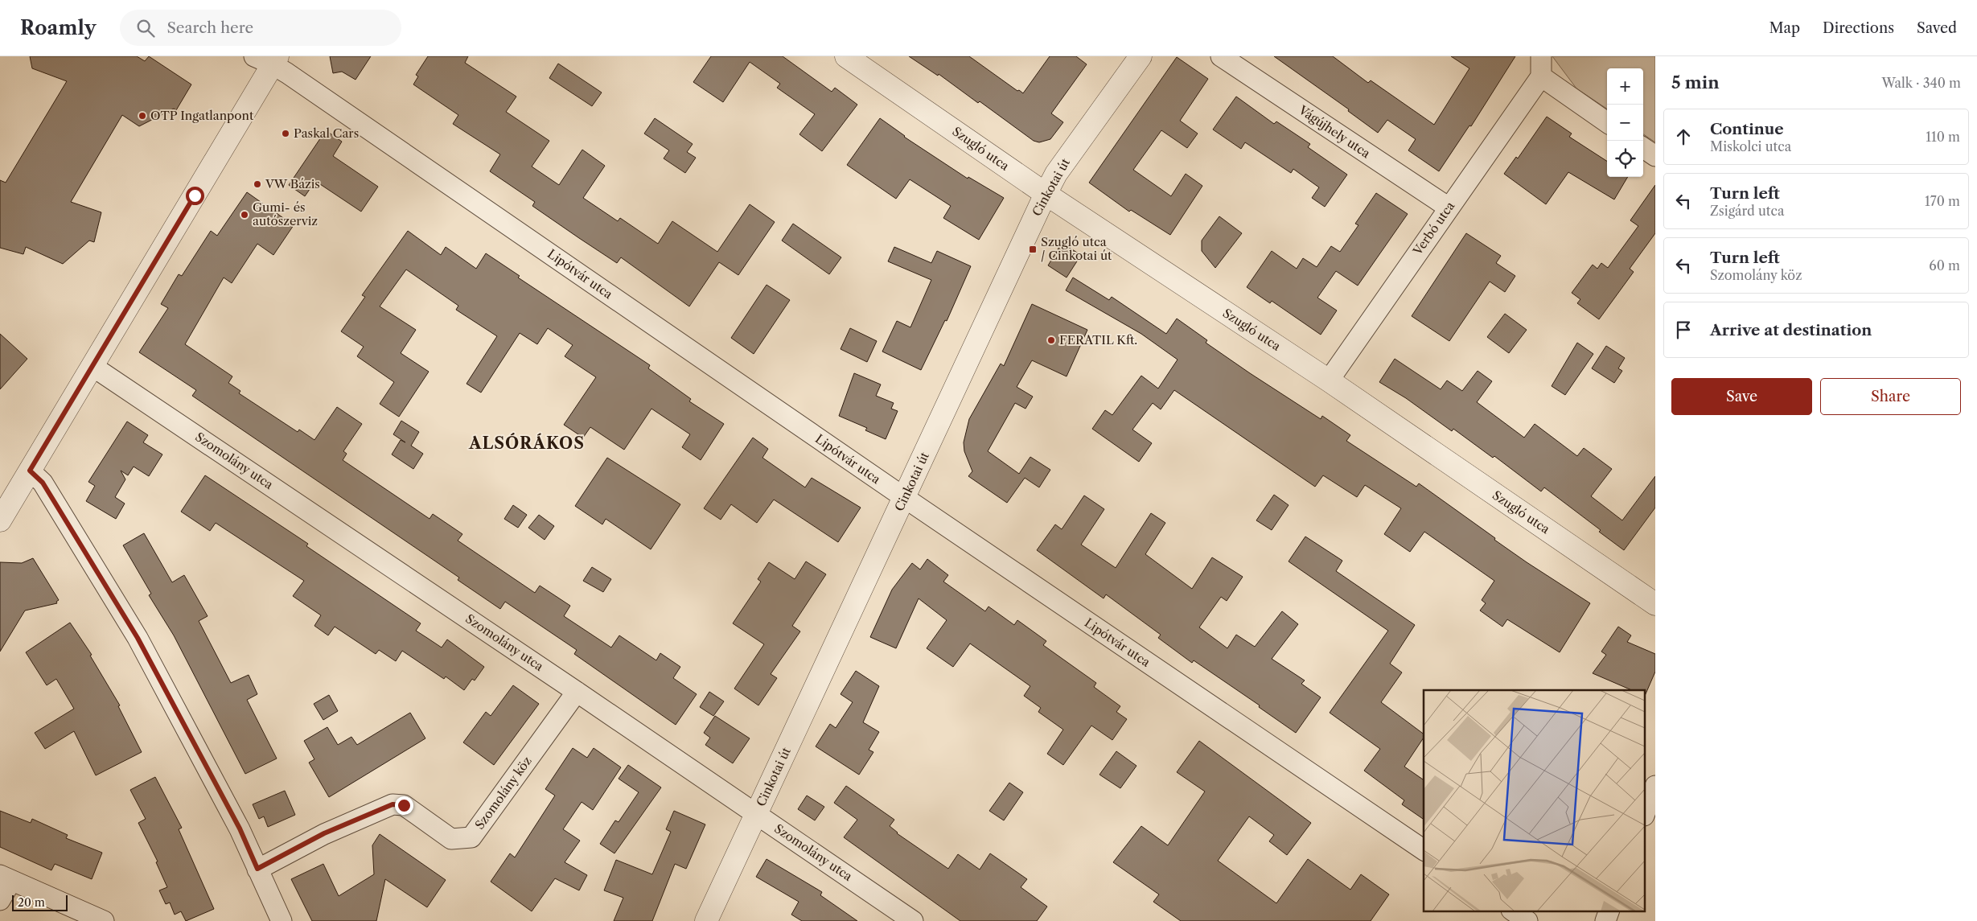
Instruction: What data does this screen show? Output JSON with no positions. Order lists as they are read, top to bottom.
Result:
{
  "streets": {
    "street": [
      "Vágújhely utca",
      "Szugló utca",
      "Cinkotai út",
      "Verbó utca",
      "Lipótvár utca",
      "Szomolány utca",
      "Szomolány köz"
    ]
  },
  "crossings": [
    ["Vágújhely utca", "Verbó utca"],
    ["Szugló utca", "Cinkotai út"],
    ["Szugló utca", "Verbó utca"],
    ["Cinkotai út", "Lipótvár utca"],
    ["Cinkotai út", "Szomolány utca"],
    ["Szomolány utca", "Szomolány köz"]
  ],
  "districts": ["ALSÓRÁKOS"],
  "places": {
    "other": [
      "OTP Ingatlanpont",
      "Paskal Cars",
      "VW Bázis",
      "Gumi- és autószerviz",
      "FERATIL Kft."
    ],
    "transit": ["Szugló utca / Cinkotai út"]
  },
  "scale_bar": "20 m",
  "page": {
    "header": "Roamly",
    "search": "Search here",
    "nav": ["Map", "Directions", "Saved"],
    "heading": ["5 min", "Walk · 340 m"],
    "map_buttons": ["+", "−"],
    "list": [
      ["Continue", "Miskolci utca", "110 m"],
      ["Turn left", "Zsigárd utca", "170 m"],
      ["Turn left", "Szomolány köz", "60 m"],
      "Arrive at destination"
    ],
    "buttons": ["Save", "Share"],
    "scale": "20 m"
  }
}
